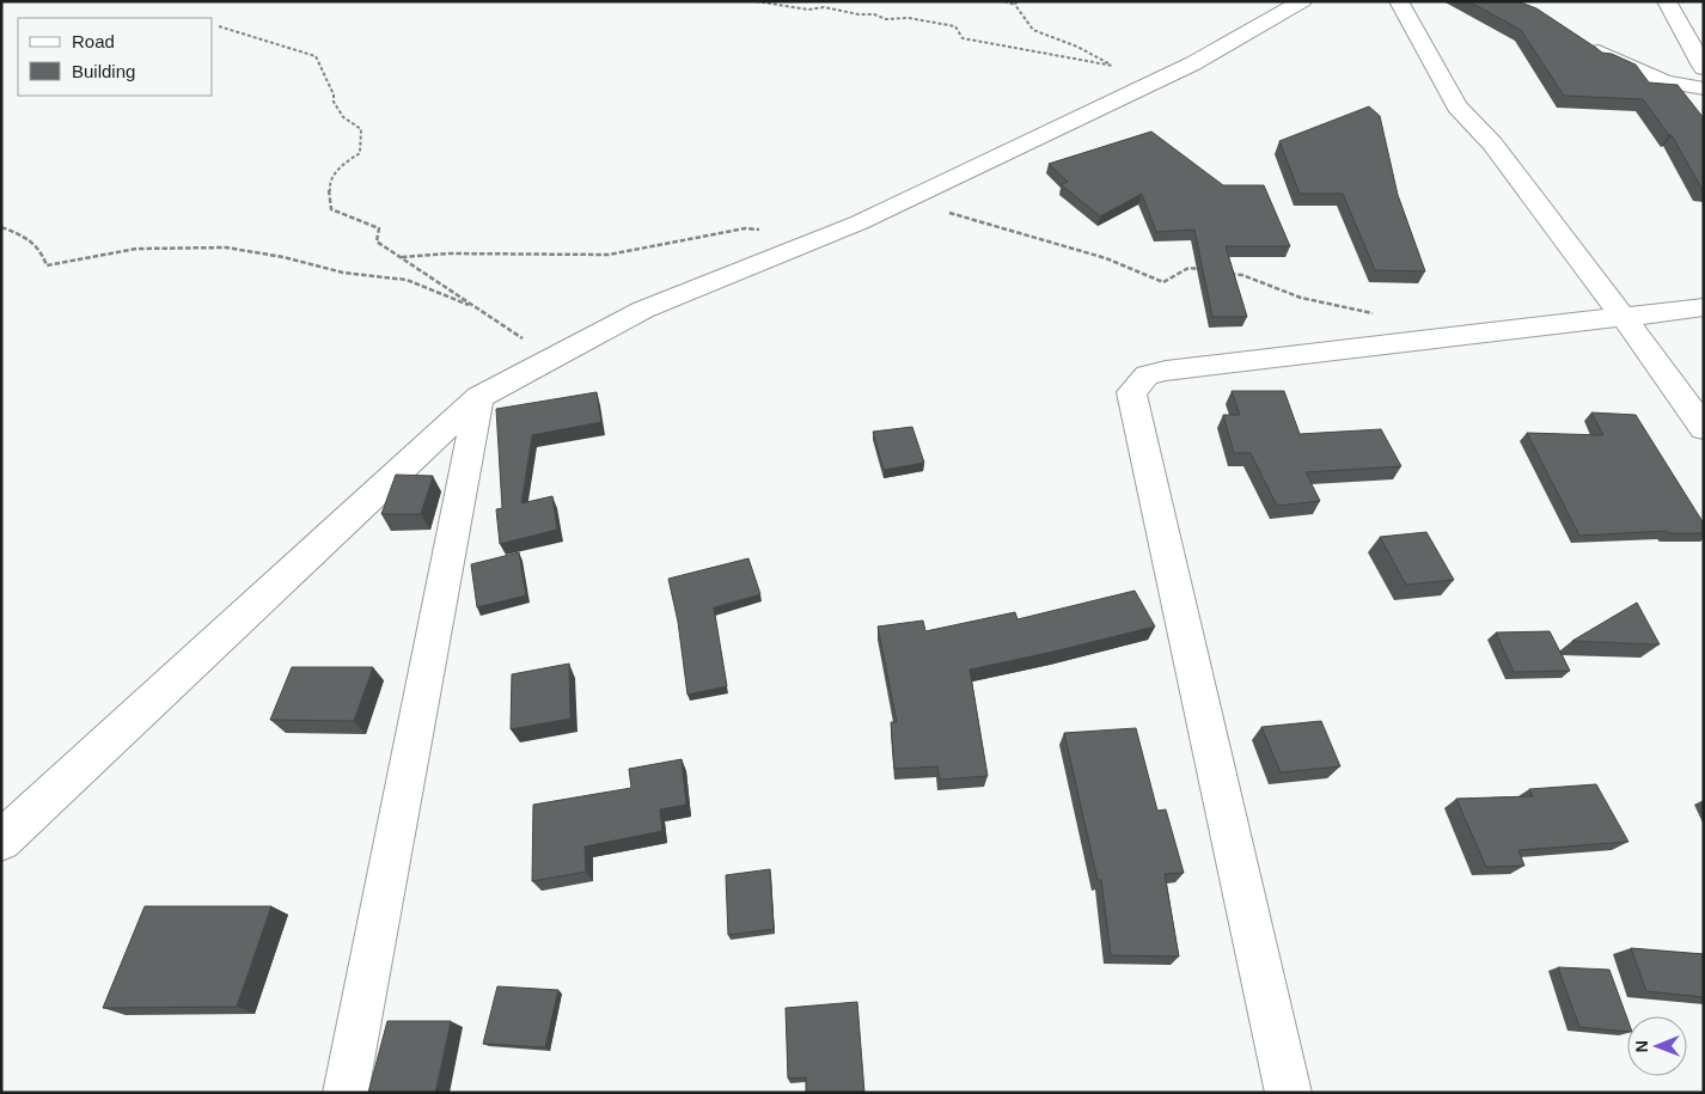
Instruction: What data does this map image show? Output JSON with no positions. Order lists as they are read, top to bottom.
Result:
{
  "legend": ["Road", "Building"],
  "north": "left"
}
